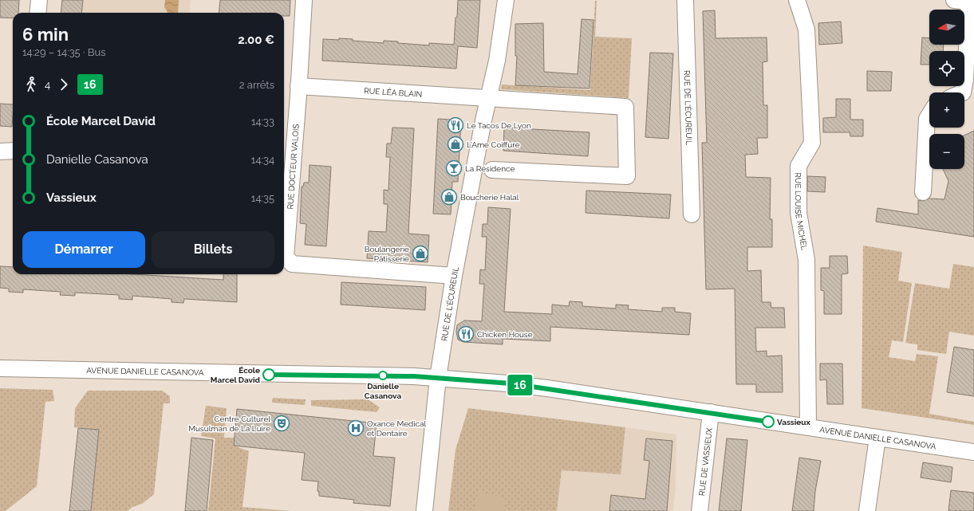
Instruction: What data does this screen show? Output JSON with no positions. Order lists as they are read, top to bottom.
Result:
{
  "streets": {
    "street": [
      "RUE LÉA BLAIN",
      "RUE DE L'ÉCUREUIL",
      "RUE DOCTEUR VALOIS",
      "RUE LOUISE MICHEL",
      "AVENUE DANIELLE CASANOVA",
      "RUE DE VASSIEUX"
    ]
  },
  "crossings": [
    ["RUE LÉA BLAIN", "RUE DE L'ÉCUREUIL"],
    ["RUE LÉA BLAIN", "RUE DOCTEUR VALOIS"],
    ["RUE DE L'ÉCUREUIL", "RUE DOCTEUR VALOIS"],
    ["RUE DE L'ÉCUREUIL", "AVENUE DANIELLE CASANOVA"],
    ["RUE LOUISE MICHEL", "AVENUE DANIELLE CASANOVA"],
    ["AVENUE DANIELLE CASANOVA", "RUE DE VASSIEUX"]
  ],
  "places": {
    "restaurant": ["Le Tacos De Lyon", "Chicken House"],
    "shop": ["L'Ame Coiffure", "Boucherie Halal", "Boulangerie Pâtisserie"],
    "bar": ["La Résidence"],
    "other": ["École Marcel David", "Danielle Casanova", "Vassieux"],
    "theatre": ["Centre Culturel Musulman de La Luire"],
    "hospital": ["Oxance Medical et Dentaire"]
  },
  "lines": ["bus line 16"],
  "north": "left",
  "page": {
    "on_map": "16",
    "map_buttons": ["+", "−"],
    "heading": ["6 min", "14:29 – 14:35 · Bus", "2.00 €"],
    "legs": ["4", "16", "2 arrêts"],
    "list": [
      {
        "name": "École Marcel David",
        "value": "14:33"
      },
      {
        "name": "Danielle Casanova",
        "value": "14:34"
      },
      {
        "name": "Vassieux",
        "value": "14:35"
      }
    ],
    "buttons": ["Démarrer", "Billets"]
  }
}
